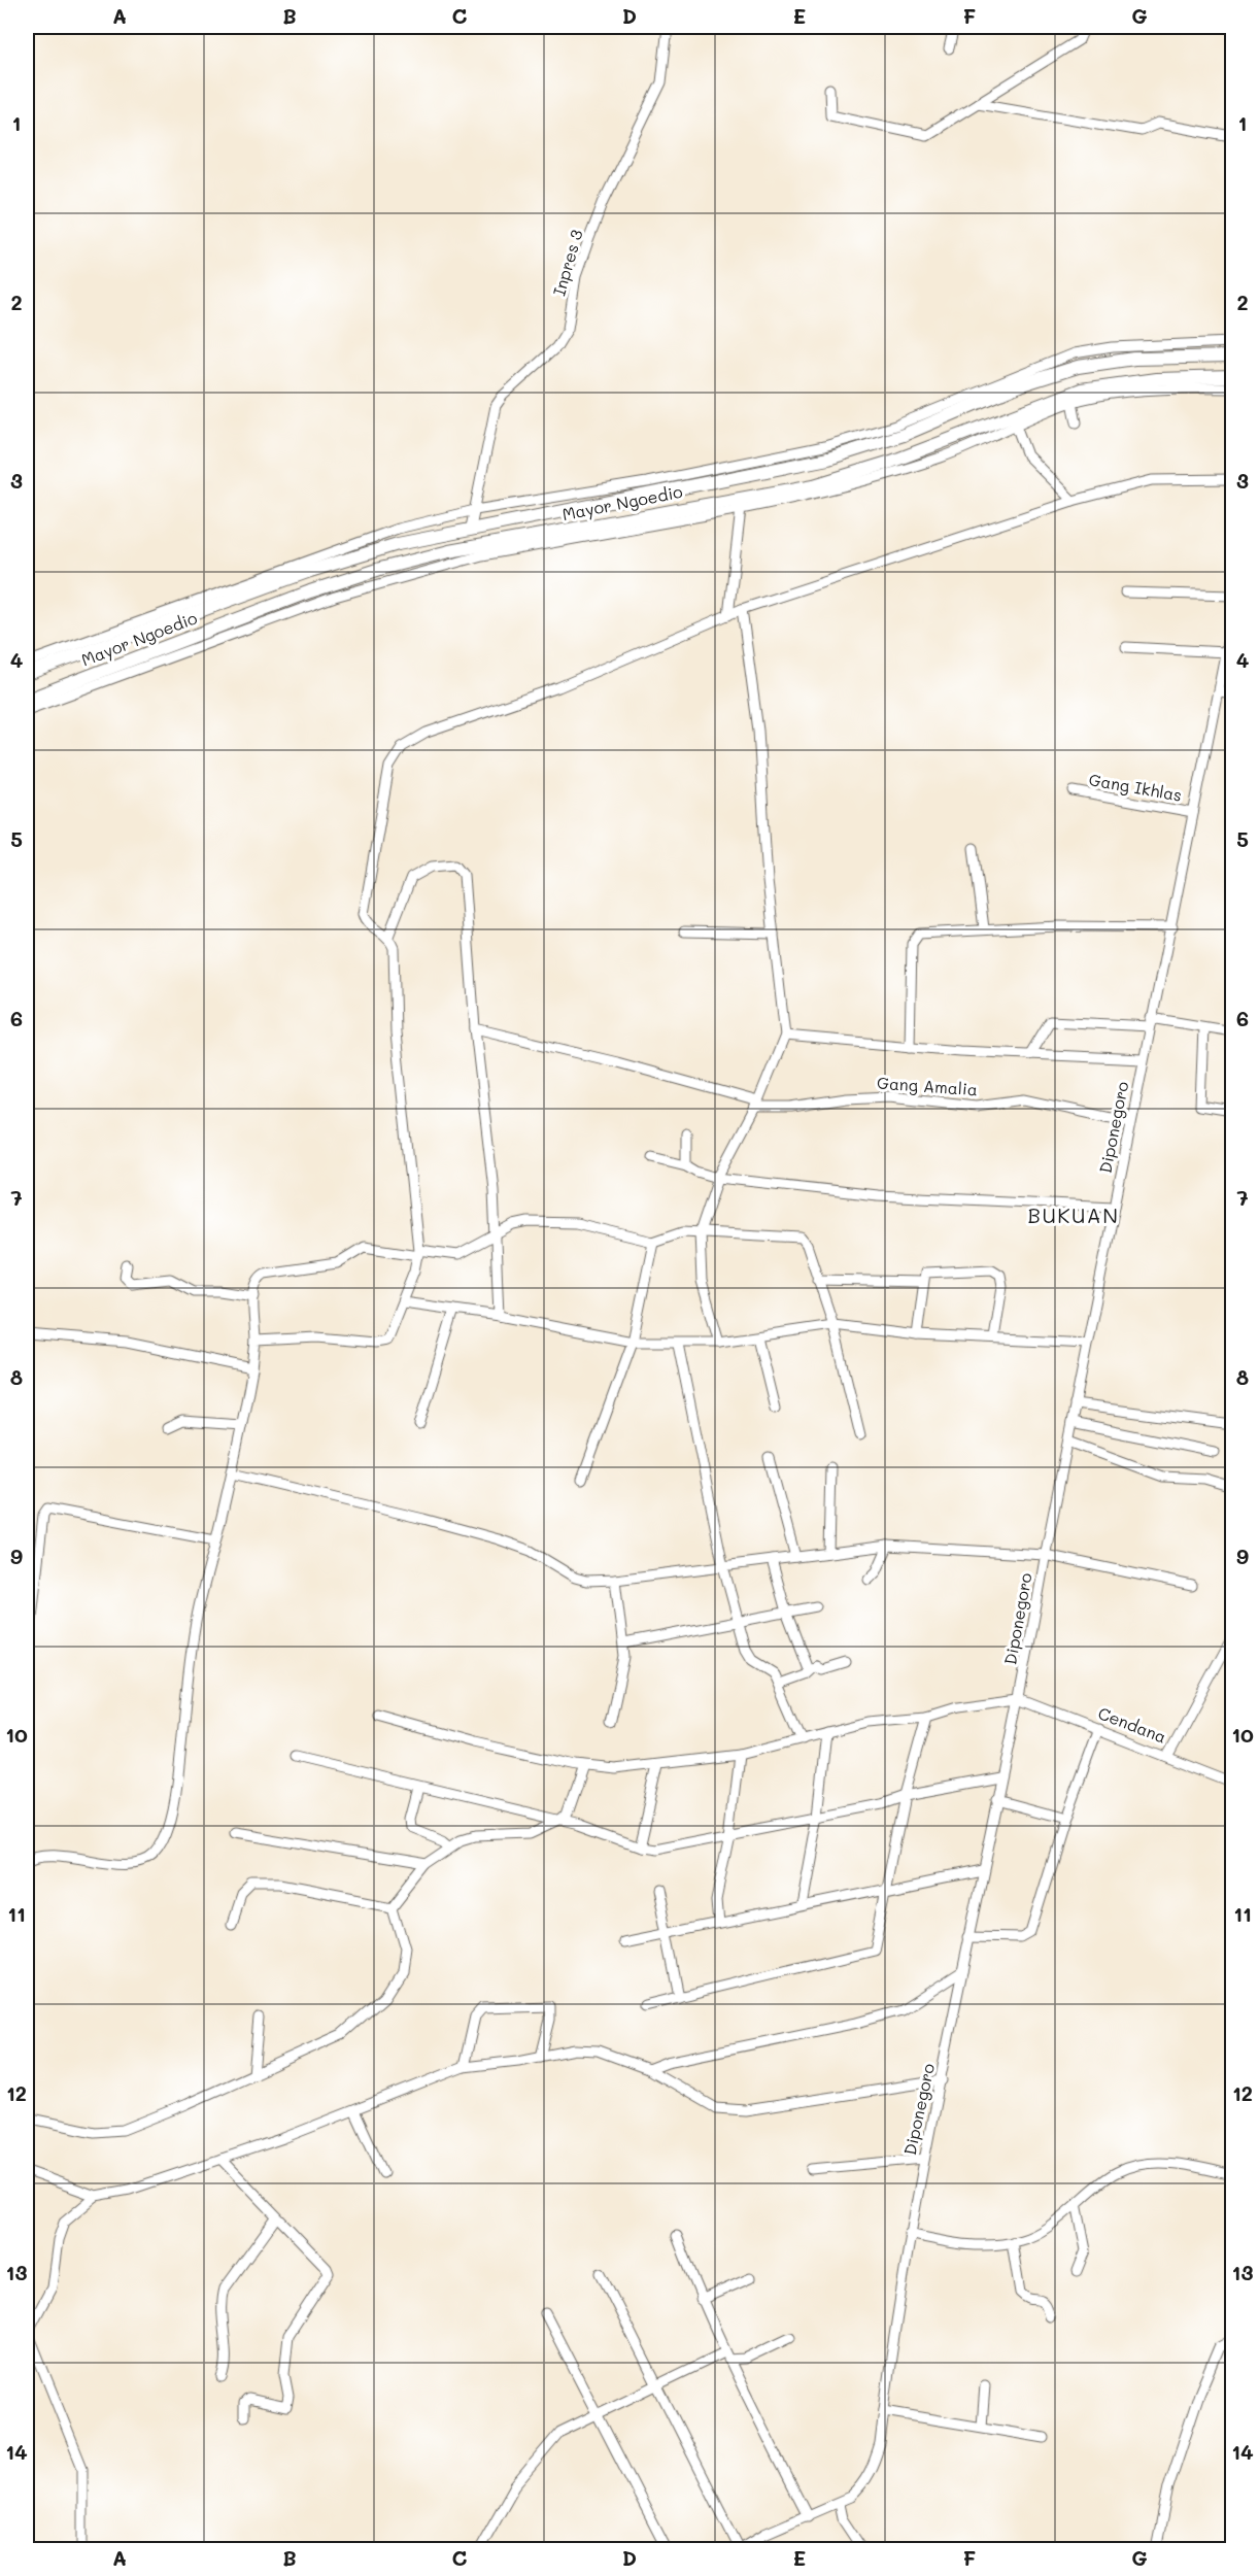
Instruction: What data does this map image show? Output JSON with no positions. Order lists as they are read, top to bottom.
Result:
{
  "streets": {
    "street": [
      "Inpres 3",
      "Mayor Ngoedio",
      "Gang Ikhlas",
      "Gang Amalia",
      "Diponegoro",
      "Cendana"
    ]
  },
  "crossings": [
    ["Inpres 3", "Mayor Ngoedio"],
    ["Gang Ikhlas", "Diponegoro"],
    ["Gang Amalia", "Diponegoro"],
    ["Diponegoro", "Cendana"]
  ],
  "districts": ["BUKUAN"],
  "grid": {
    "columns": [
      "A",
      "B",
      "C",
      "D",
      "E",
      "F",
      "G"
    ],
    "rows": [
      "1",
      "2",
      "3",
      "4",
      "5",
      "6",
      "7",
      "8",
      "9",
      "10",
      "11",
      "12",
      "13",
      "14"
    ]
  }
}
